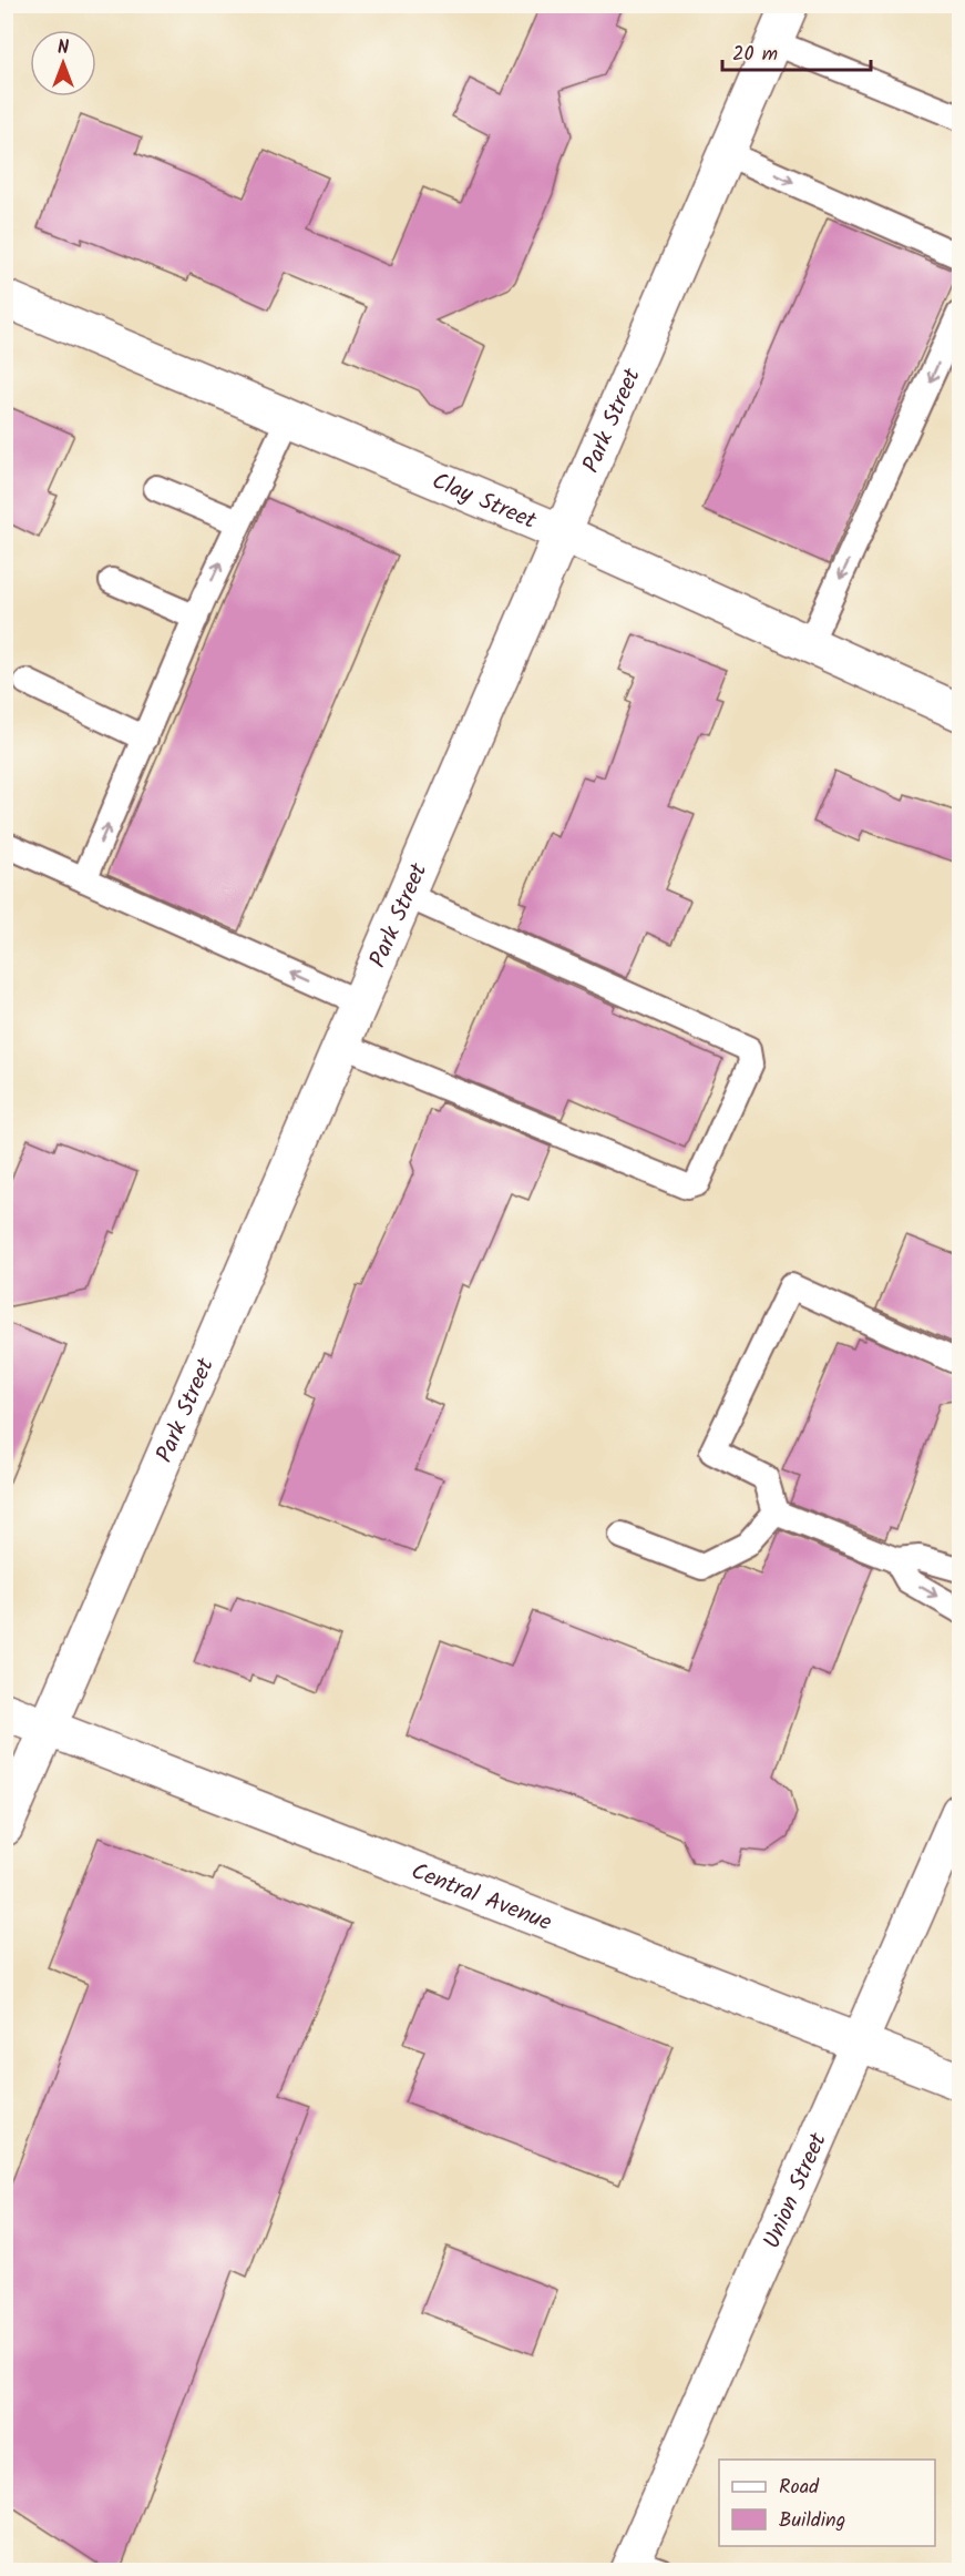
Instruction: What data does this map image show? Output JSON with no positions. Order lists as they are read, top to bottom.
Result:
{
  "streets": {
    "street": [
      "Park Street",
      "Clay Street",
      "Central Avenue",
      "Union Street"
    ]
  },
  "crossings": [
    ["Park Street", "Clay Street"],
    ["Park Street", "Central Avenue"],
    ["Central Avenue", "Union Street"]
  ],
  "legend": ["Road", "Building"],
  "scale_bar": "20 m",
  "north": "top"
}
